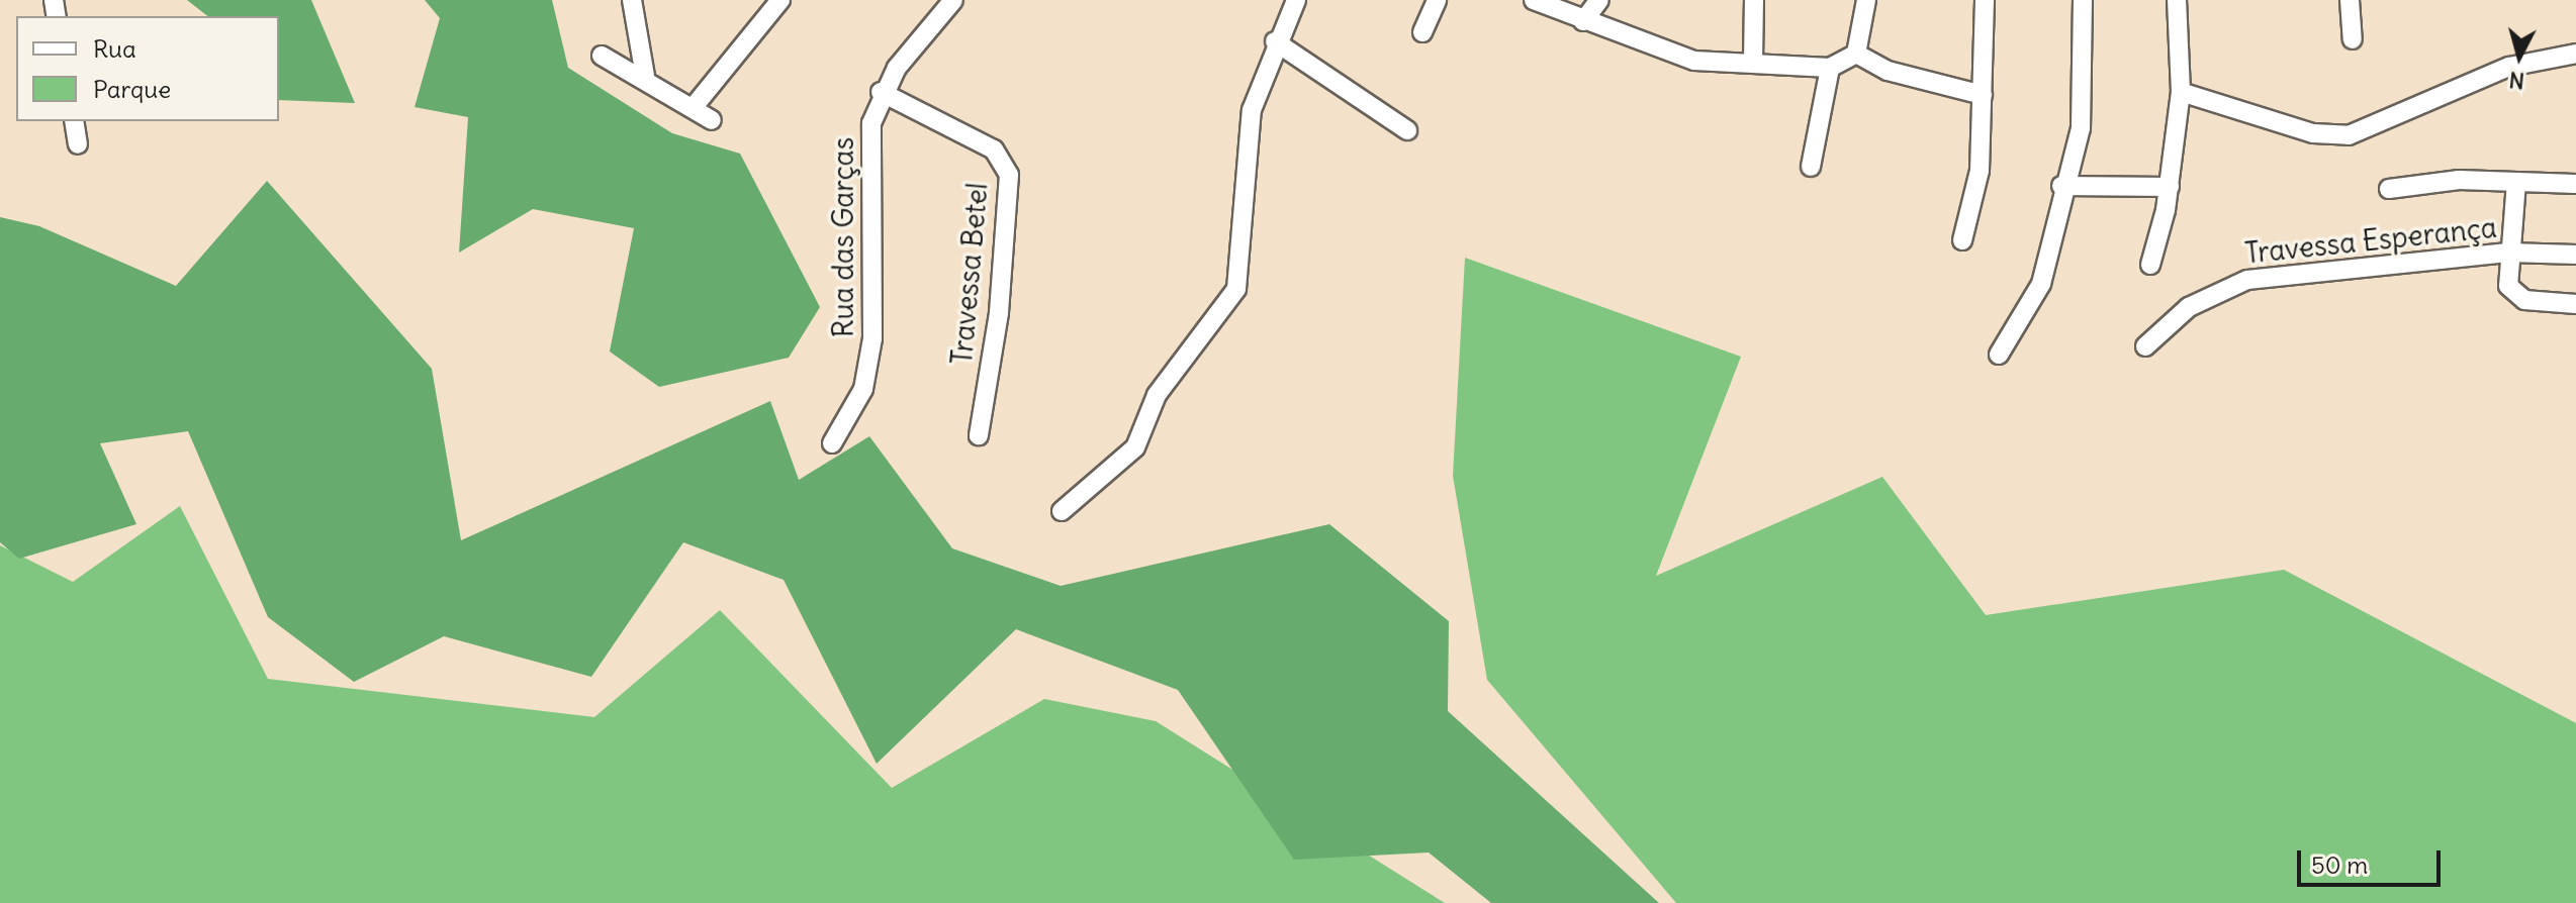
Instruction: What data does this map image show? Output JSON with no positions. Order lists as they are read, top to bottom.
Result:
{
  "streets": {
    "street": ["Rua das Garças", "Travessa Esperança", "Travessa Betel"]
  },
  "crossings": [
    ["Rua das Garças", "Travessa Betel"]
  ],
  "legend": ["Rua", "Parque"],
  "scale_bar": "50 m",
  "north": "bottom"
}
